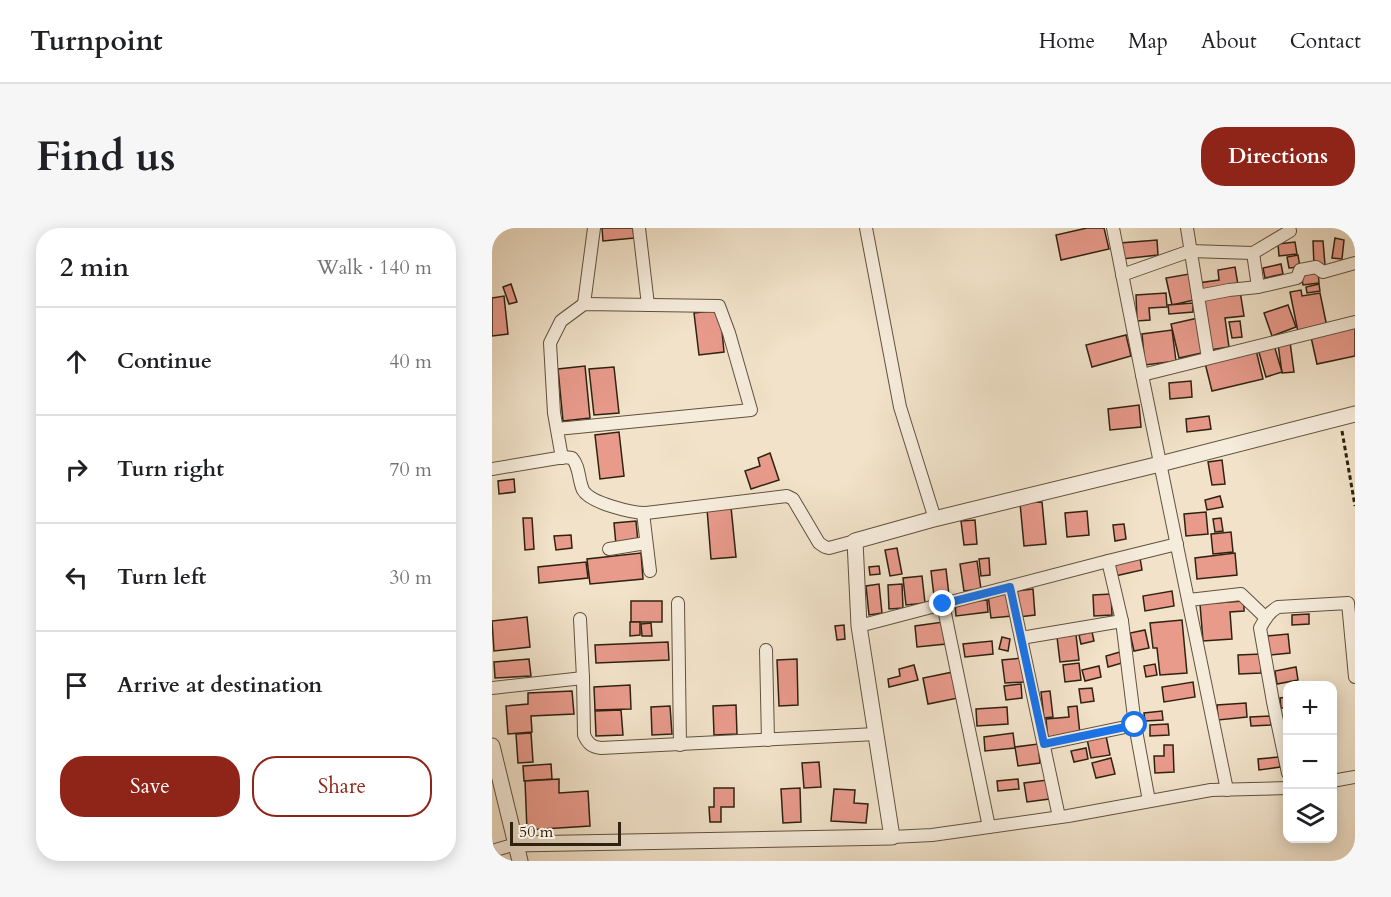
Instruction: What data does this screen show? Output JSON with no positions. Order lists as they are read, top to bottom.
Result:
{
  "scale_bar": "50 m",
  "page": {
    "header": "Turnpoint",
    "nav": [
      "Home",
      "Map",
      "About",
      "Contact"
    ],
    "buttons": [
      "Directions",
      ["Save", "Share"]
    ],
    "title": "Find us",
    "heading": ["2 min", "Walk · 140 m"],
    "list": [
      ["Continue", "40 m"],
      ["Turn right", "70 m"],
      ["Turn left", "30 m"],
      "Arrive at destination"
    ],
    "map_buttons": ["+", "−"],
    "scale": "50 m"
  }
}
